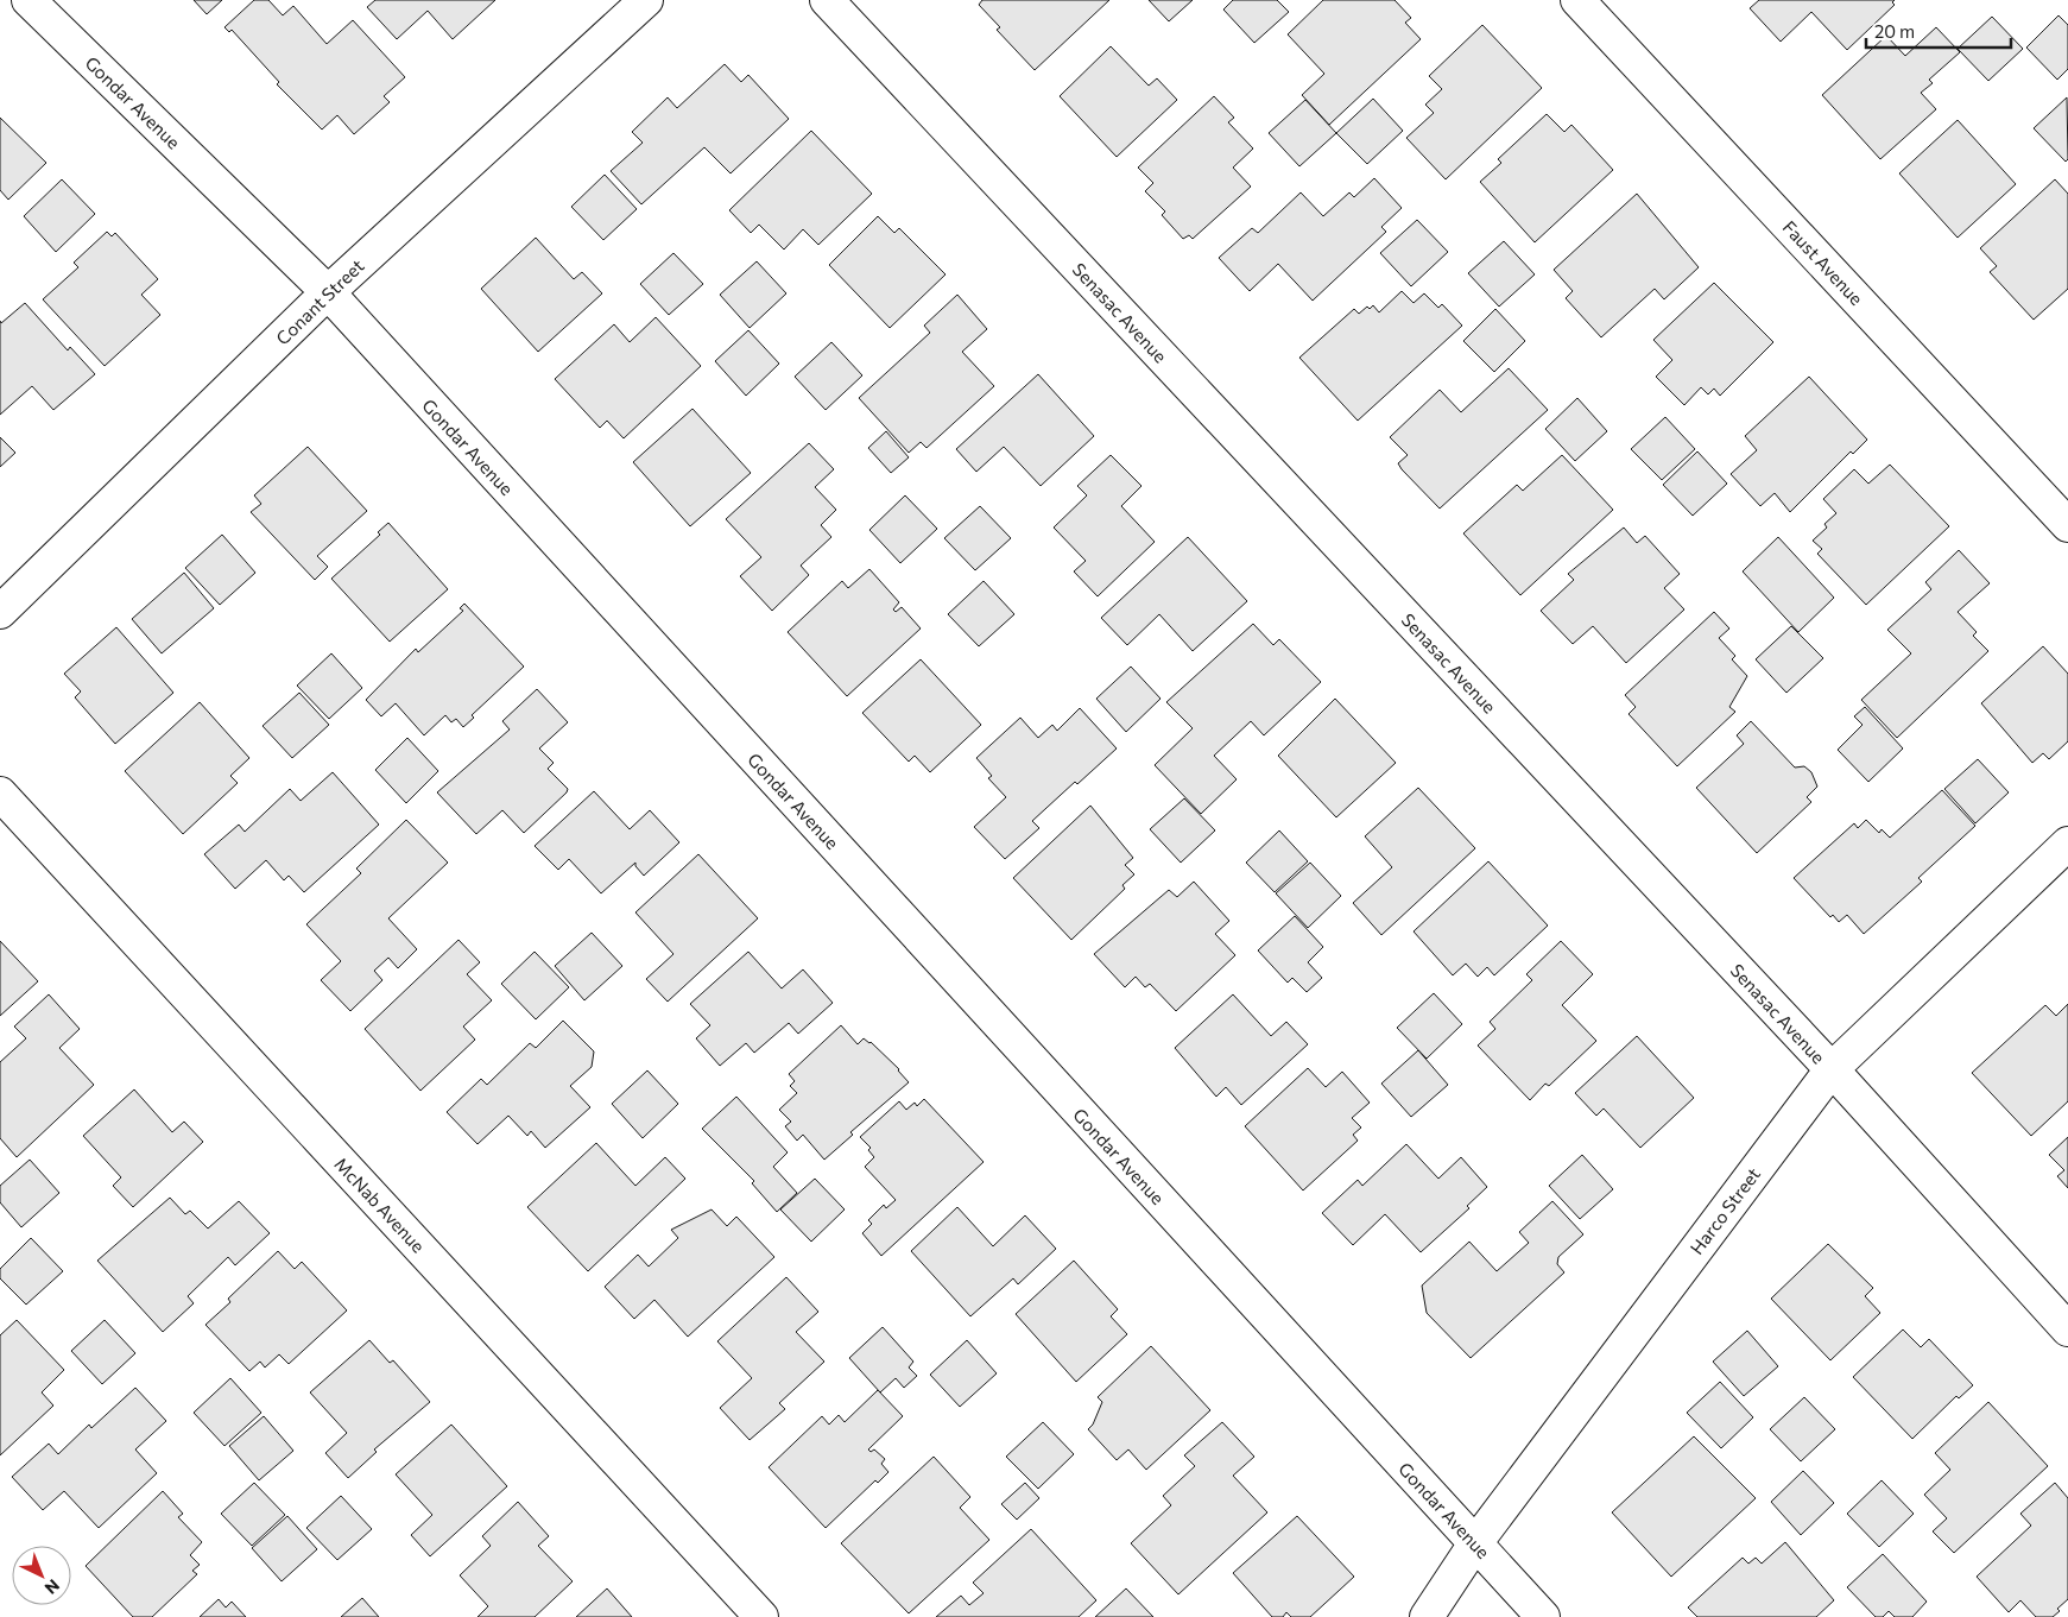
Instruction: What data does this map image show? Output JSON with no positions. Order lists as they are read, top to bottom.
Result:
{
  "streets": {
    "street": [
      "Gondar Avenue",
      "Faust Avenue",
      "Conant Street",
      "Senasac Avenue",
      "McNab Avenue",
      "Harco Street"
    ]
  },
  "crossings": [
    ["Gondar Avenue", "Conant Street"],
    ["Gondar Avenue", "Harco Street"],
    ["Senasac Avenue", "Harco Street"]
  ],
  "scale_bar": "20 m",
  "north": "bottom right"
}
